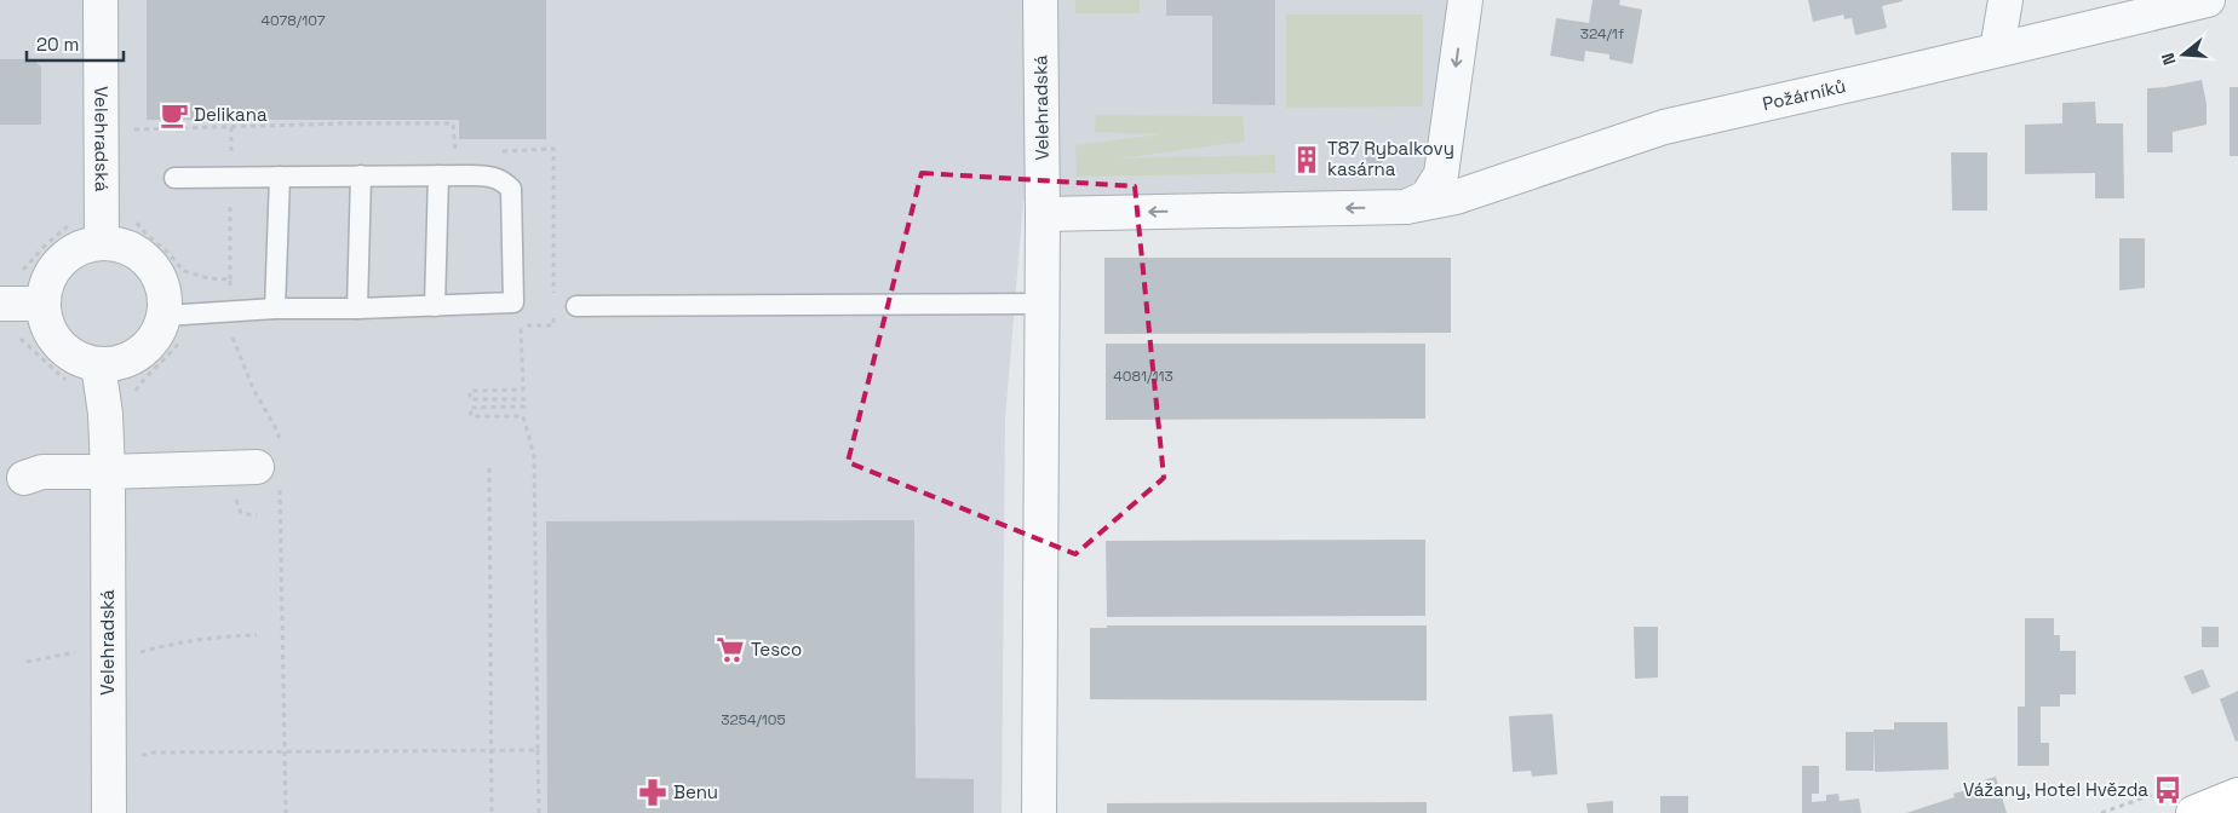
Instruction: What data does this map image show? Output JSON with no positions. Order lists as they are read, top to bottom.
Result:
{
  "streets": {
    "street": ["Požárníků", "Velehradská"]
  },
  "crossings": [
    ["Požárníků", "Velehradská"]
  ],
  "places": {
    "cafe": ["Delikana"],
    "building": ["T87 Rybalkovy kasárna"],
    "supermarket": ["Tesco"],
    "bus stop": ["Vážany, Hotel Hvězda"],
    "pharmacy": ["Benu"]
  },
  "house_numbers": [
    "4078/107",
    "324/1f",
    "4081/113",
    "3254/105"
  ],
  "scale_bar": "20 m",
  "north": "left"
}
